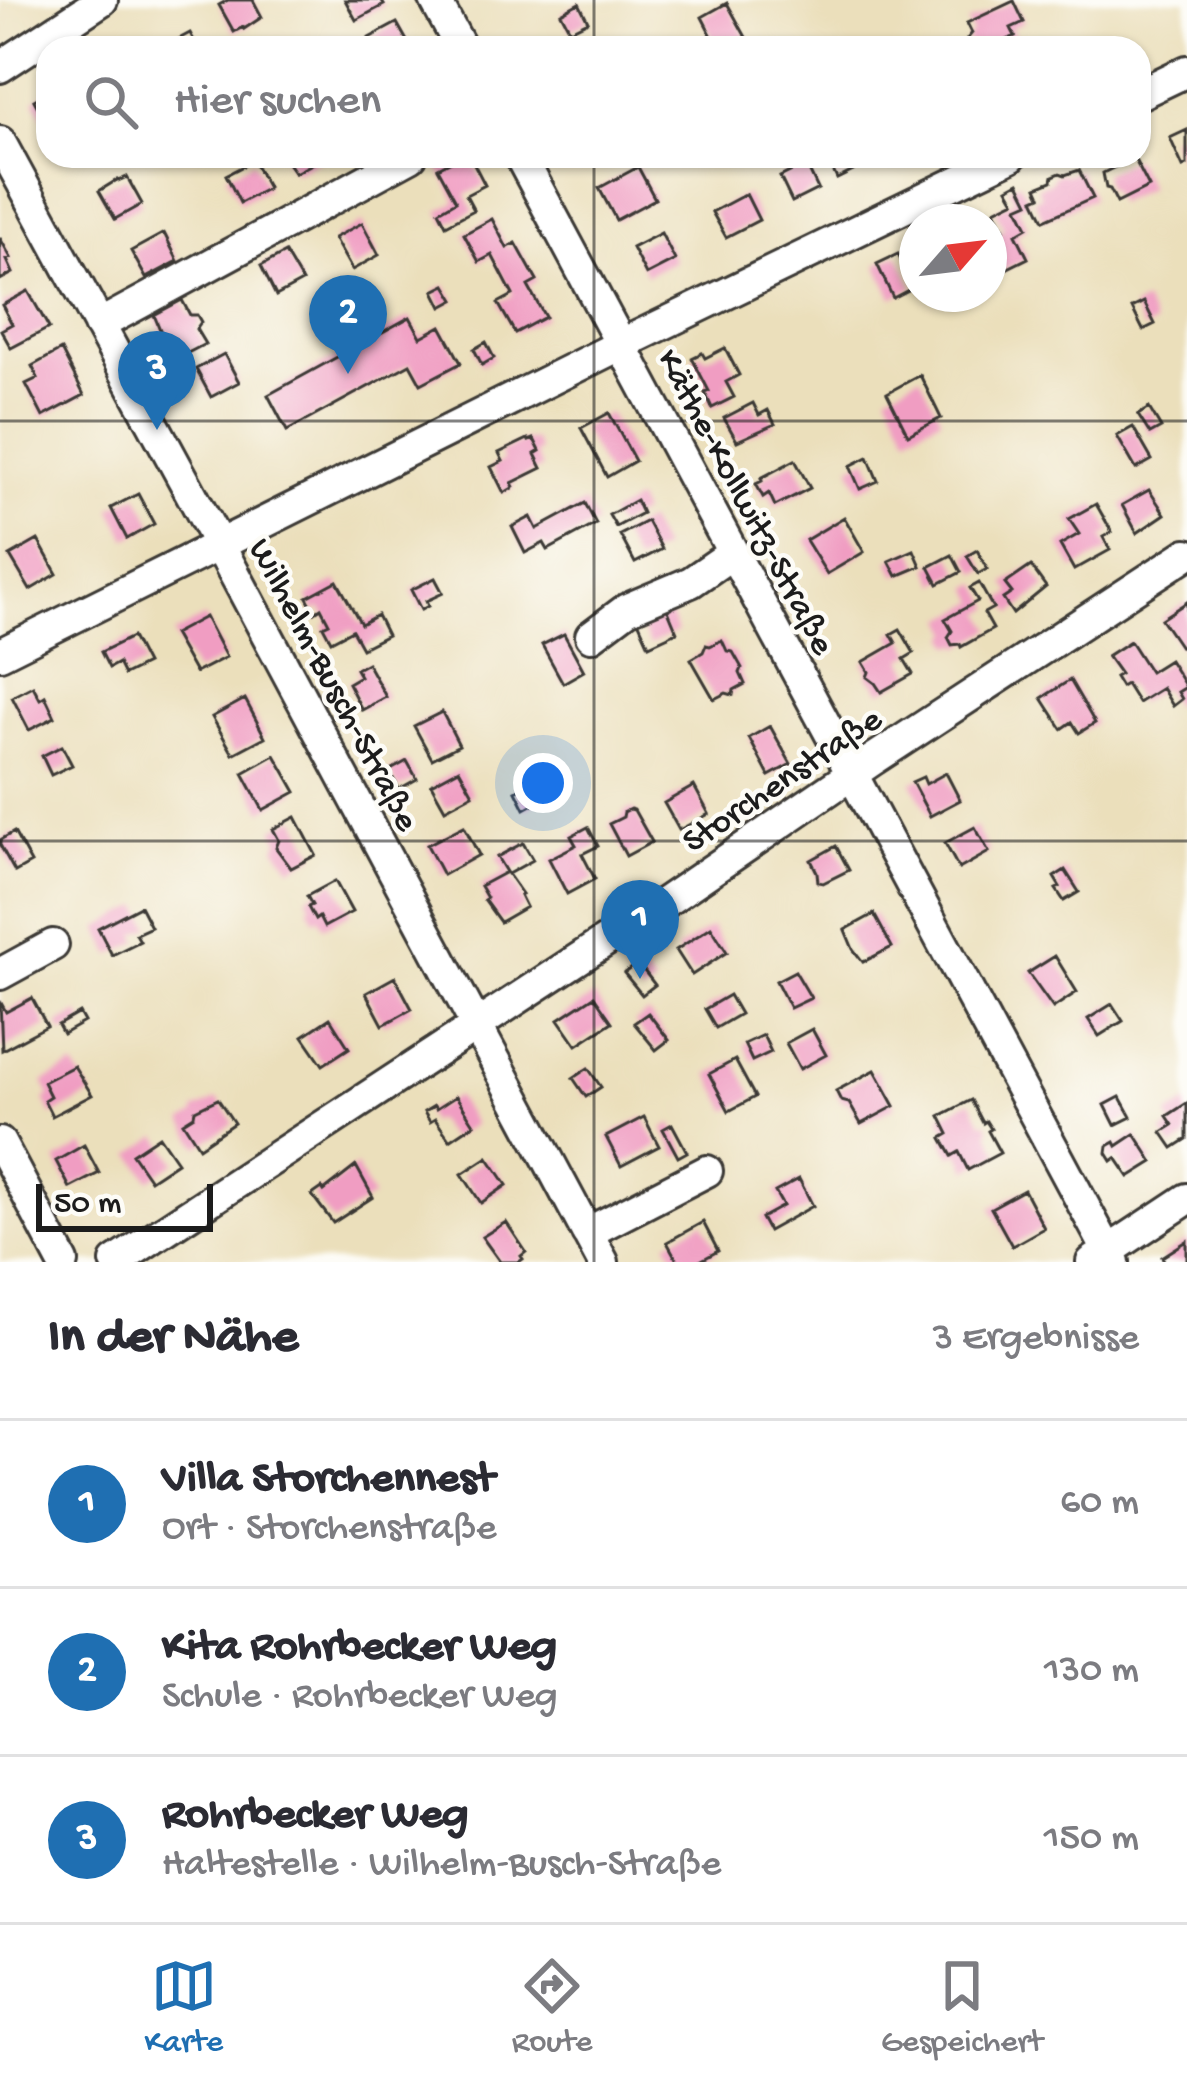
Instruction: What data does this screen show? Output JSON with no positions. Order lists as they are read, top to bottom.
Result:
{
  "streets": {
    "street": ["Käthe-Kollwitz-Straße", "Wilhelm-Busch-Straße", "Storchenstraße"]
  },
  "crossings": [
    ["Käthe-Kollwitz-Straße", "Storchenstraße"],
    ["Wilhelm-Busch-Straße", "Storchenstraße"]
  ],
  "scale_bar": "50 m",
  "north": "top right",
  "page": {
    "search": "Hier suchen",
    "pins": ["2", "3", "1"],
    "scale": "50 m",
    "heading": ["In der Nähe", "3 Ergebnisse"],
    "list": [
      {
        "mark": "1",
        "name": "Villa Storchennest",
        "note": "Ort · Storchenstraße",
        "value": "60 m"
      },
      {
        "mark": "2",
        "name": "Kita Rohrbecker Weg",
        "note": "Schule · Rohrbecker Weg",
        "value": "130 m"
      },
      {
        "mark": "3",
        "name": "Rohrbecker Weg",
        "note": "Haltestelle · Wilhelm-Busch-Straße",
        "value": "150 m"
      }
    ],
    "nav": ["Karte", "Route", "Gespeichert"]
  }
}
